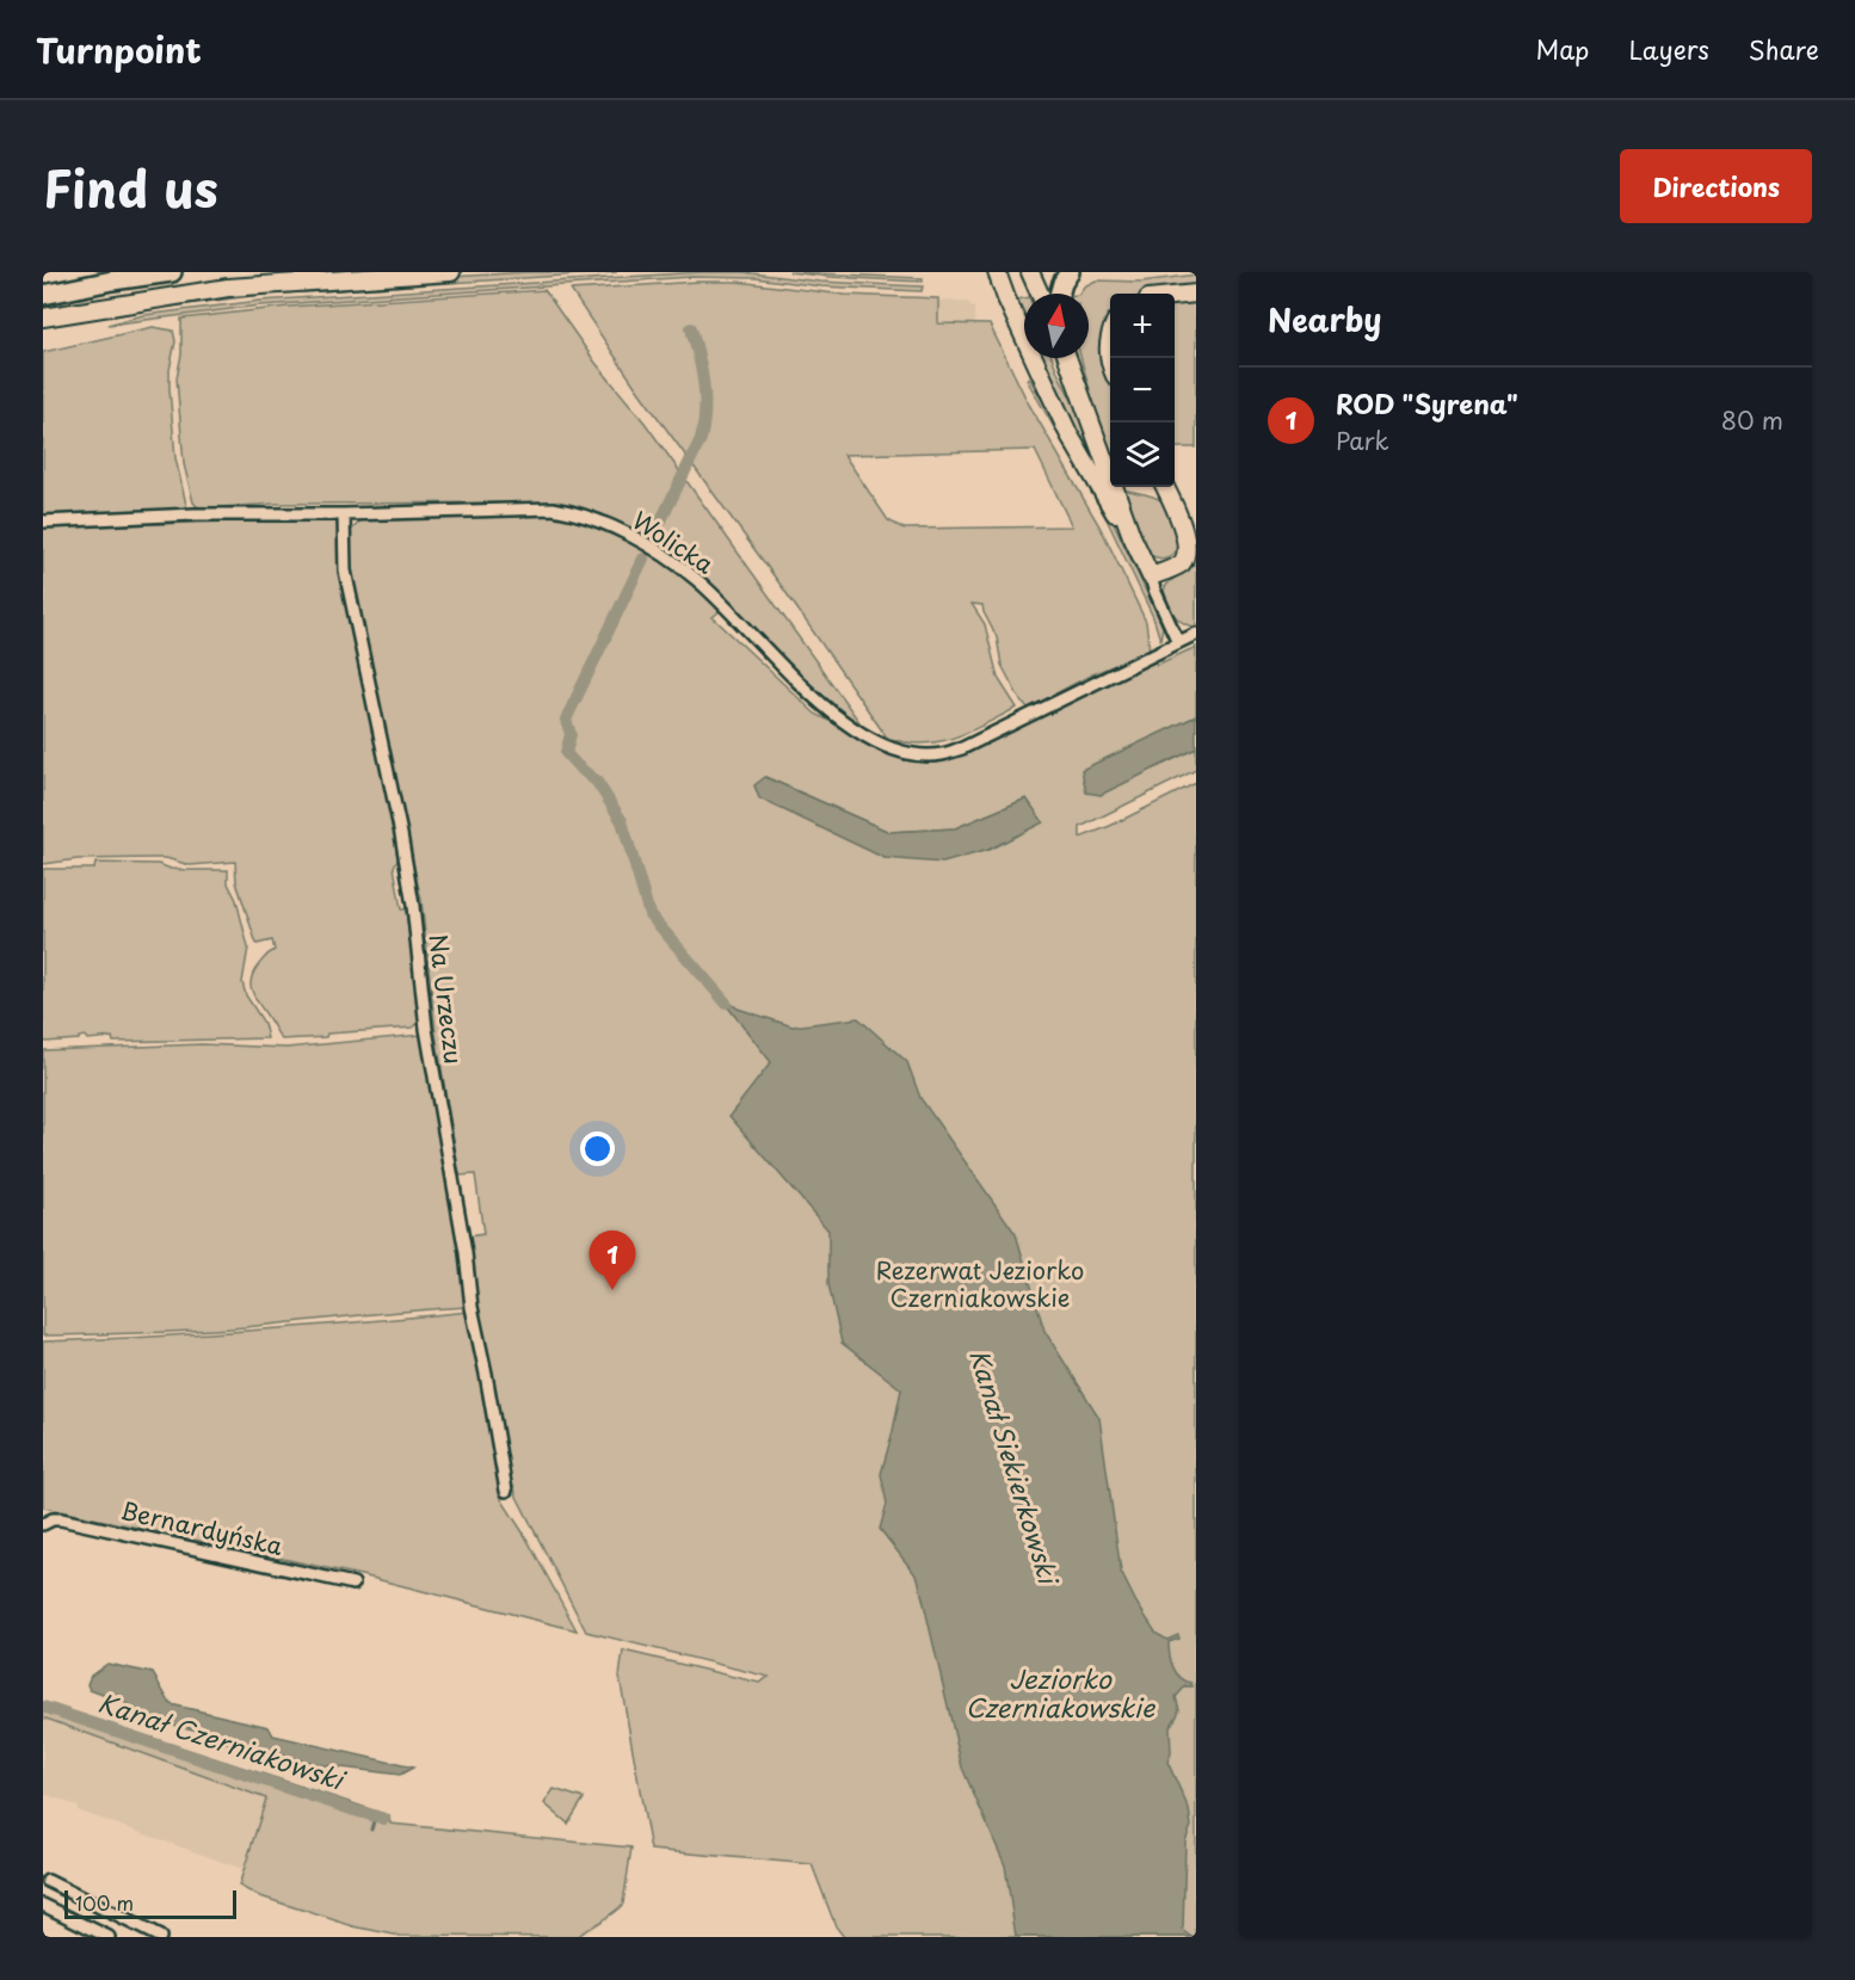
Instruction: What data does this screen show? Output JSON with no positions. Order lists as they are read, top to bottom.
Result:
{
  "streets": {
    "street": ["Wolicka", "Na Urzeczu", "Bernardyńska"]
  },
  "crossings": [
    ["Wolicka", "Na Urzeczu"]
  ],
  "water": ["Kanał Siekierkowski", "Jeziorko Czerniakowskie", "Kanał Czerniakowski"],
  "parks": ["Rezerwat Jeziorko Czerniakowskie"],
  "scale_bar": "100 m",
  "north": "top",
  "page": {
    "header": "Turnpoint",
    "nav": ["Map", "Layers", "Share"],
    "title": "Find us",
    "buttons": "Directions",
    "heading": "Nearby",
    "map_buttons": ["+", "−"],
    "list": [
      {
        "mark": "1",
        "name": "ROD \"Syrena\"",
        "note": "Park",
        "value": "80 m"
      }
    ],
    "pins": "1",
    "scale": "100 m"
  }
}
